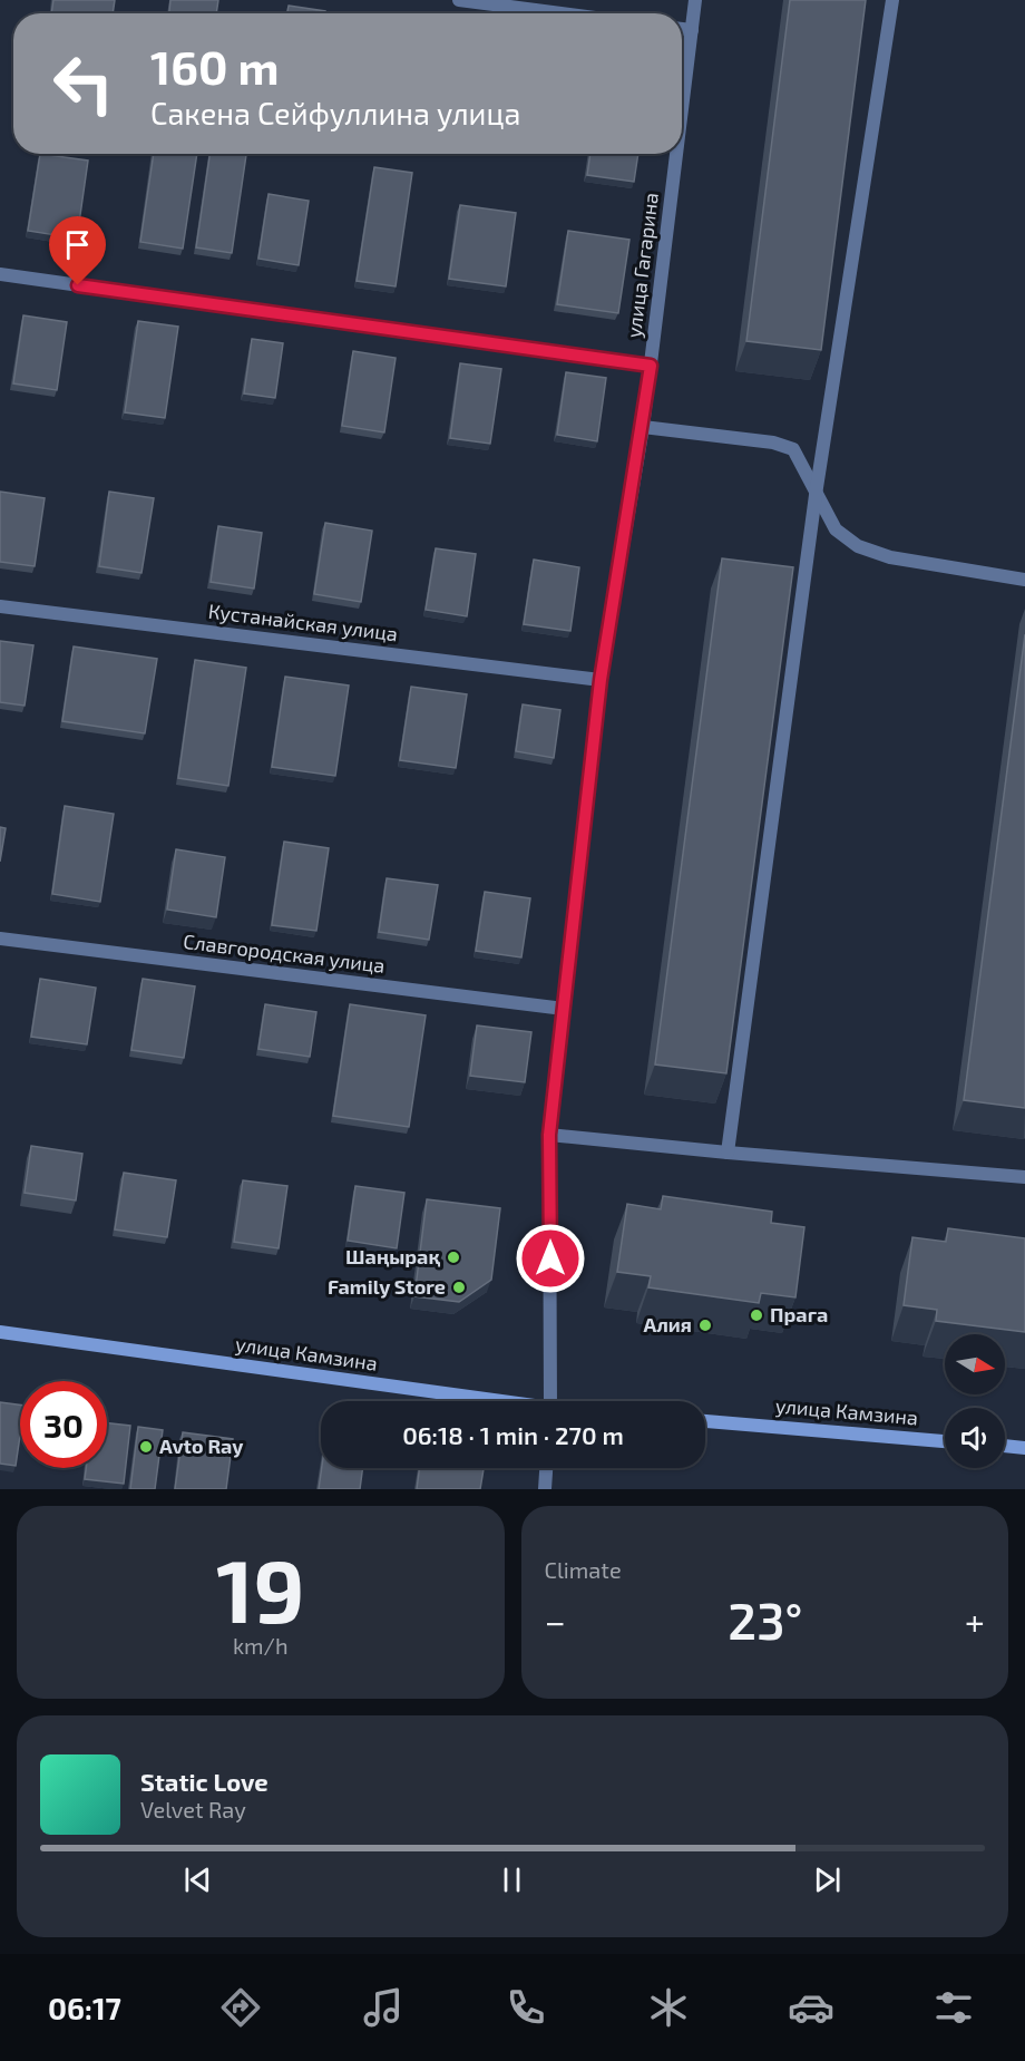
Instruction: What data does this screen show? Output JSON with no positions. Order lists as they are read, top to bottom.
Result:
{
  "streets": {
    "main road": ["улица Камзина"],
    "street": ["улица Гагарина", "Кустанайская улица", "Славгородская улица"]
  },
  "crossings": [
    ["улица Гагарина", "Кустанайская улица"],
    ["улица Гагарина", "Славгородская улица"]
  ],
  "places": [
    "Шаңырақ",
    "Family Store",
    "Прага",
    "Алия",
    "Avto Ray"
  ],
  "north": "right",
  "page": {
    "turn": ["160 m", "Сакена Сейфуллина улица"],
    "limit": "30",
    "trip": "06:18 · 1 min · 270 m",
    "tile": [
      ["19", "km/h"],
      "Climate"
    ],
    "heat": ["−", "23°", "+"],
    "song": ["Static Love", "Velvet Ray"],
    "tabs": "06:17"
  }
}
